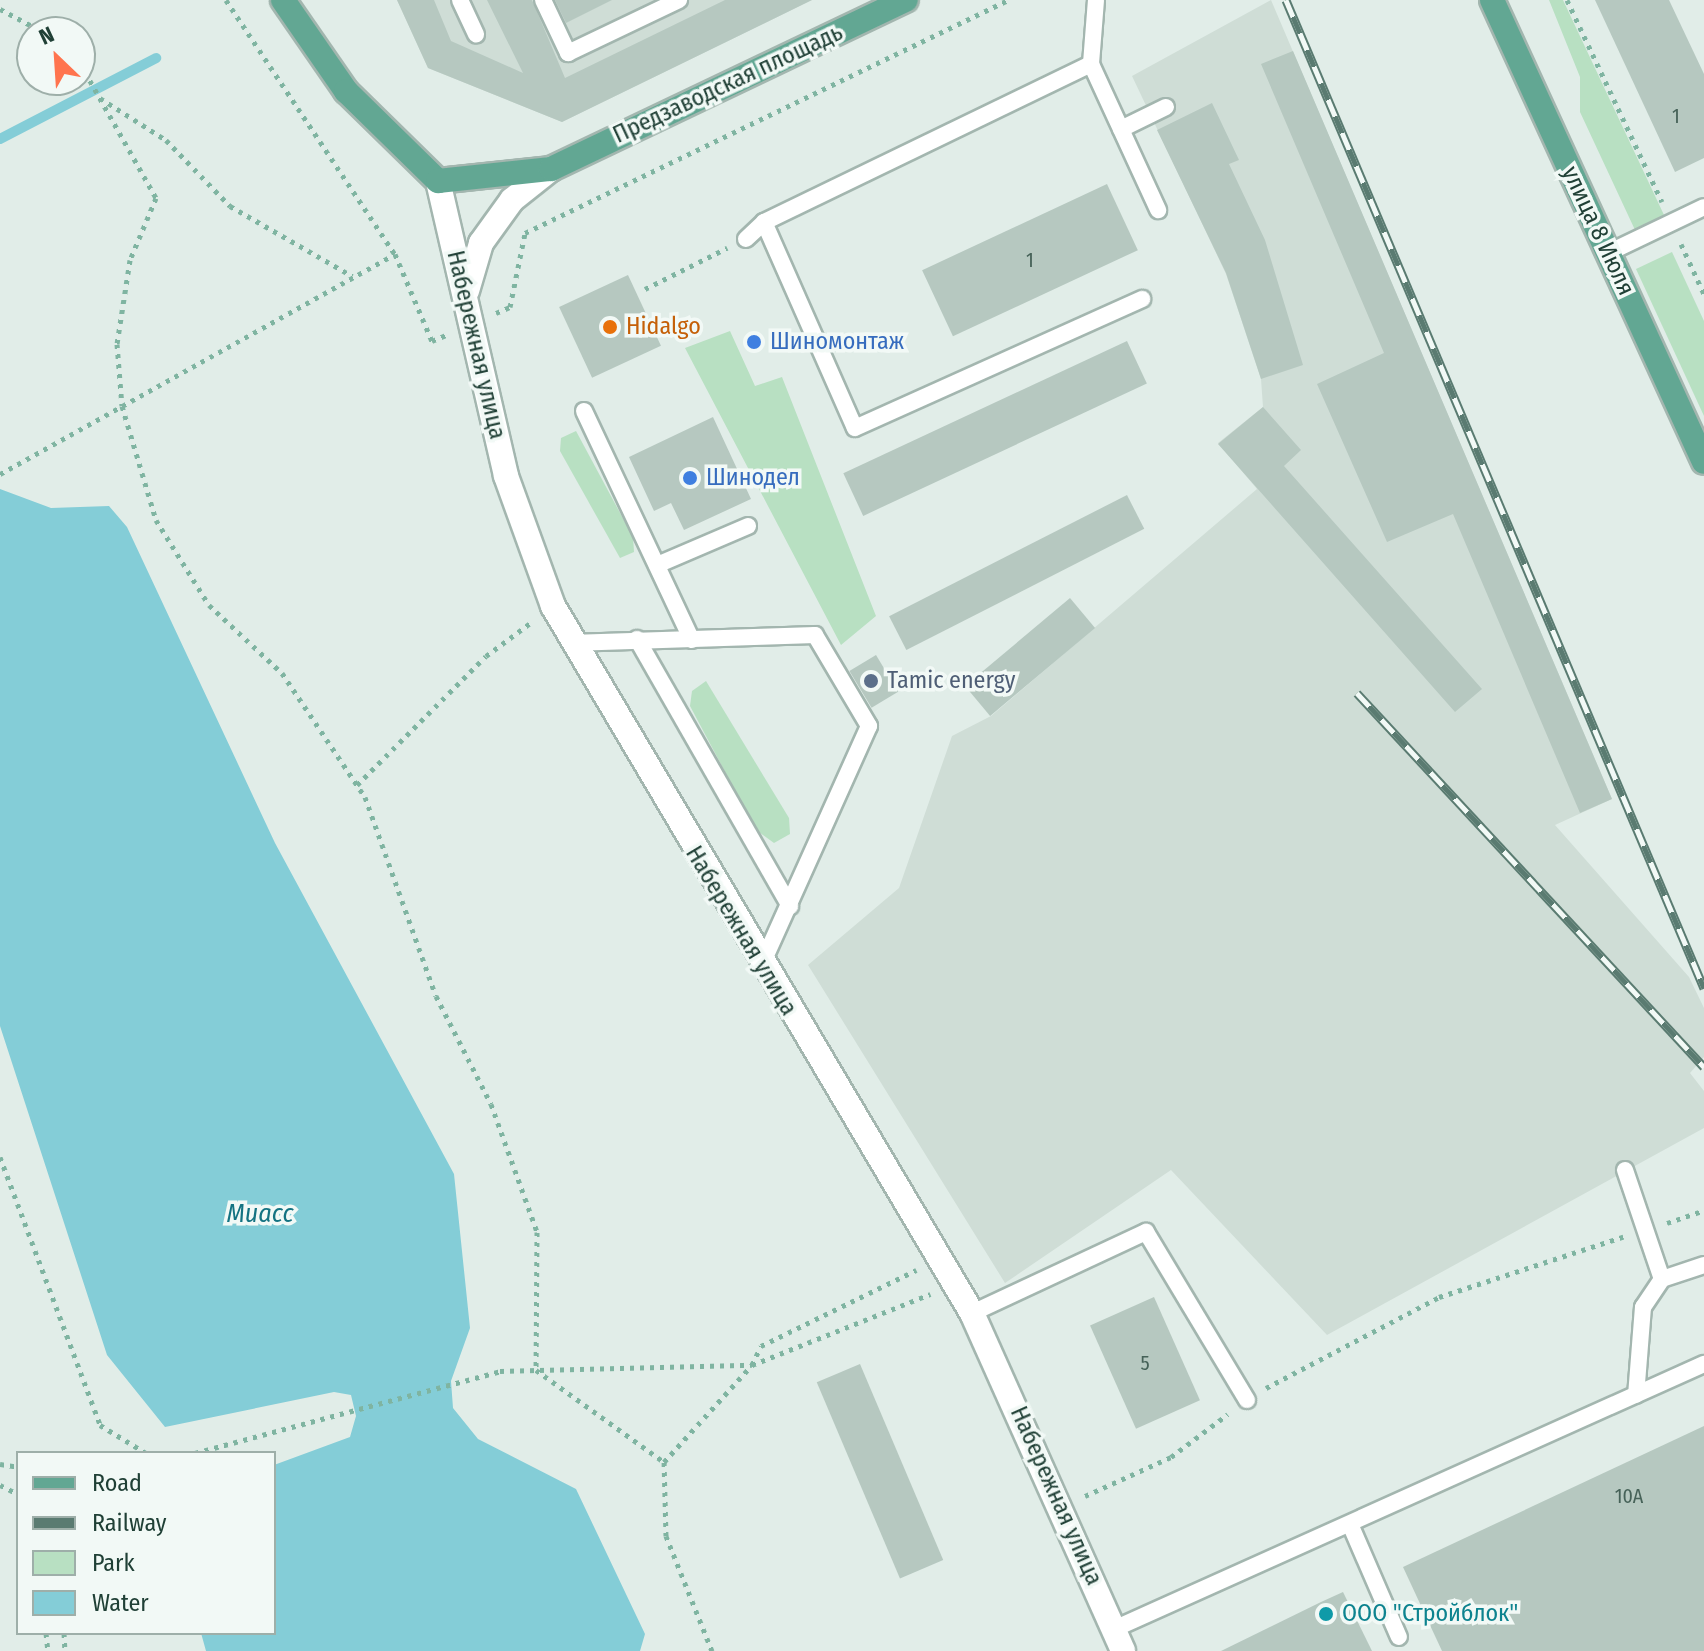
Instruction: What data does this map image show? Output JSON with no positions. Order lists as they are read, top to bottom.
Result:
{
  "streets": {
    "main road": ["Предзаводская площадь", "улица 8 Июля"],
    "street": ["Набережная улица"]
  },
  "crossings": [
    ["Предзаводская площадь", "Набережная улица"]
  ],
  "water": ["Миасс"],
  "places": [
    "Hidalgo",
    "Шиномонтаж",
    "Шинодел",
    "Tamic energy",
    "ООО \"Стройблок\""
  ],
  "house_numbers": [
    "1",
    "1",
    "5",
    "10А"
  ],
  "legend": [
    "Road",
    "Railway",
    "Park",
    "Water"
  ],
  "north": "top left"
}
